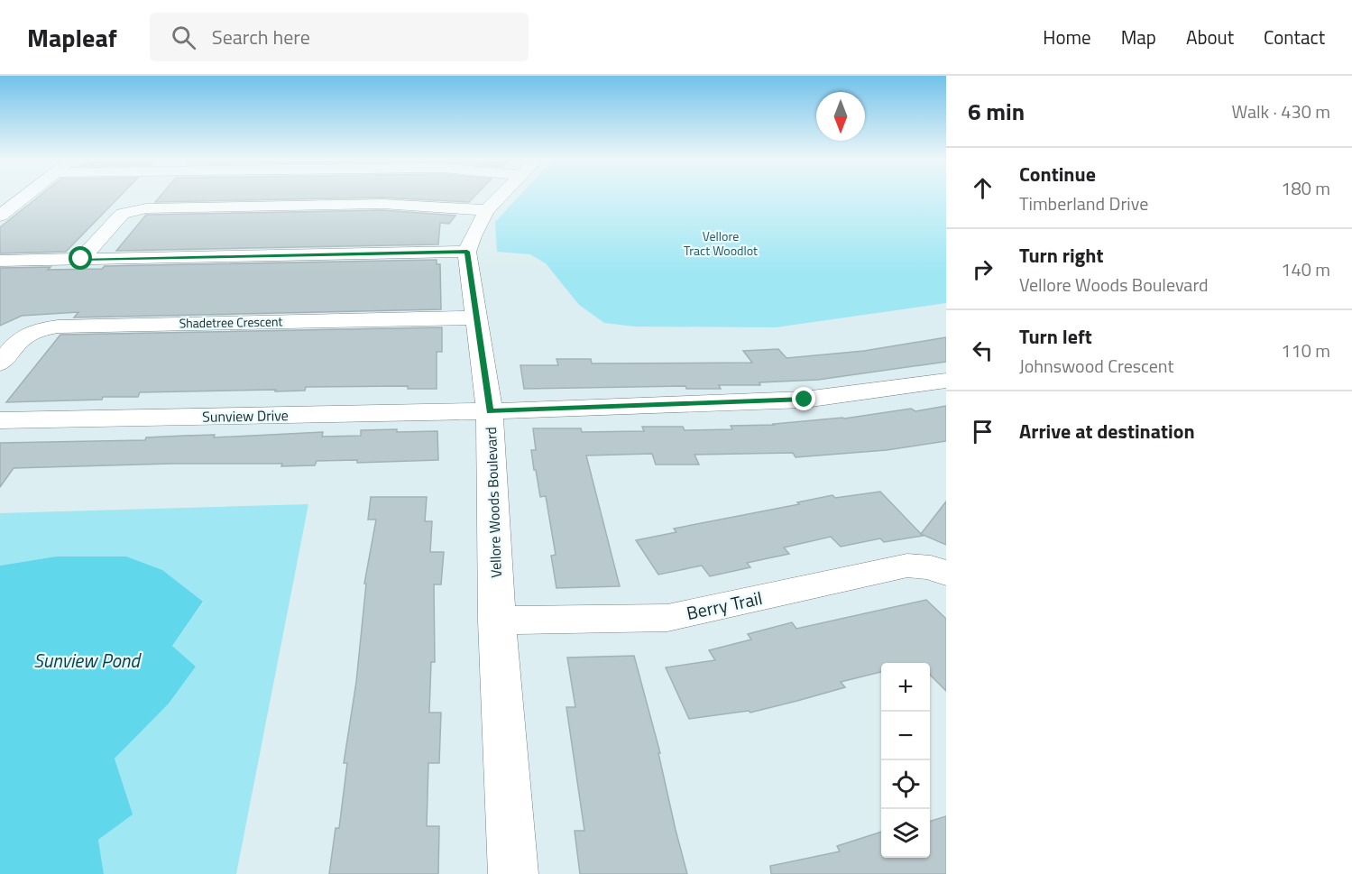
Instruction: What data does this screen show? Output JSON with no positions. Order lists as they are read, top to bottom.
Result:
{
  "streets": {
    "street": [
      "Shadetree Crescent",
      "Sunview Drive",
      "Vellore Woods Boulevard",
      "Berry Trail"
    ]
  },
  "crossings": [
    ["Shadetree Crescent", "Vellore Woods Boulevard"],
    ["Sunview Drive", "Vellore Woods Boulevard"],
    ["Vellore Woods Boulevard", "Berry Trail"]
  ],
  "water": ["Sunview Pond"],
  "parks": ["Vellore Tract Woodlot"],
  "north": "bottom",
  "page": {
    "header": "Mapleaf",
    "search": "Search here",
    "nav": [
      "Home",
      "Map",
      "About",
      "Contact"
    ],
    "heading": ["6 min", "Walk · 430 m"],
    "list": [
      ["Continue", "Timberland Drive", "180 m"],
      ["Turn right", "Vellore Woods Boulevard", "140 m"],
      ["Turn left", "Johnswood Crescent", "110 m"],
      "Arrive at destination"
    ],
    "map_buttons": ["+", "−"]
  }
}
